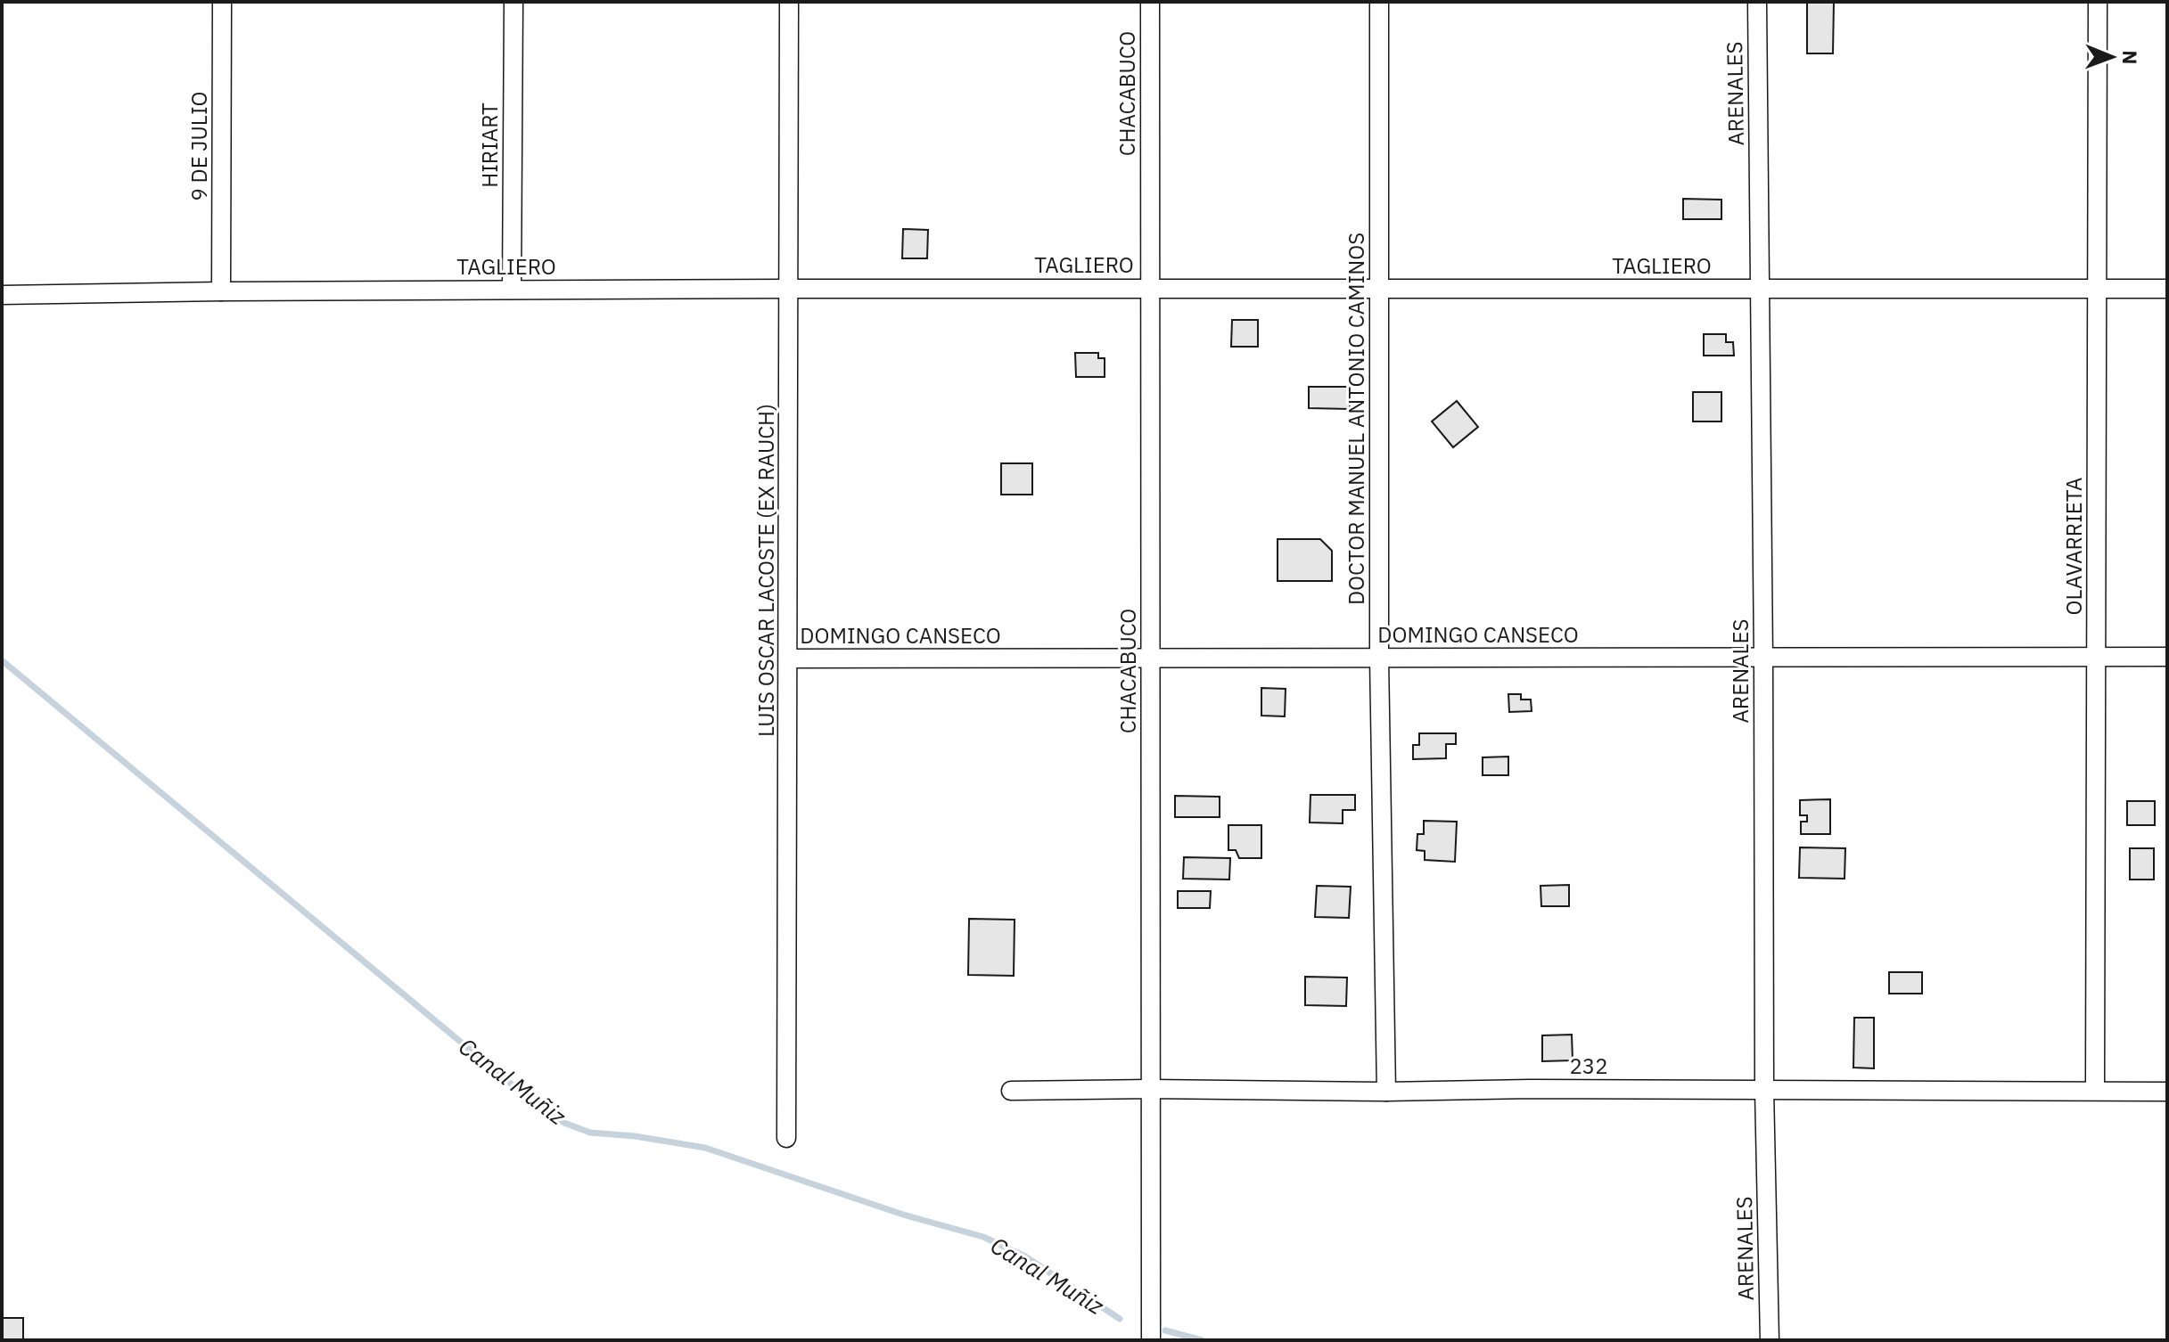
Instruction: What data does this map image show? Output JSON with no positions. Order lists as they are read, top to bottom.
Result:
{
  "streets": {
    "street": [
      "CHACABUCO",
      "ARENALES",
      "HIRIART",
      "9 DE JULIO",
      "TAGLIERO",
      "DOCTOR MANUEL ANTONIO CAMINOS",
      "OLAVARRIETA",
      "LUIS OSCAR LACOSTE (EX RAUCH)",
      "DOMINGO CANSECO",
      "232"
    ]
  },
  "crossings": [
    ["CHACABUCO", "TAGLIERO"],
    ["CHACABUCO", "DOMINGO CANSECO"],
    ["CHACABUCO", "232"],
    ["ARENALES", "TAGLIERO"],
    ["ARENALES", "DOMINGO CANSECO"],
    ["ARENALES", "232"],
    ["HIRIART", "TAGLIERO"],
    ["9 DE JULIO", "TAGLIERO"],
    ["TAGLIERO", "DOCTOR MANUEL ANTONIO CAMINOS"],
    ["TAGLIERO", "OLAVARRIETA"],
    ["TAGLIERO", "LUIS OSCAR LACOSTE (EX RAUCH)"],
    ["DOCTOR MANUEL ANTONIO CAMINOS", "DOMINGO CANSECO"],
    ["DOCTOR MANUEL ANTONIO CAMINOS", "232"],
    ["OLAVARRIETA", "DOMINGO CANSECO"],
    ["OLAVARRIETA", "232"],
    ["LUIS OSCAR LACOSTE (EX RAUCH)", "DOMINGO CANSECO"]
  ],
  "water": ["Canal Muñiz"],
  "north": "right"
}
